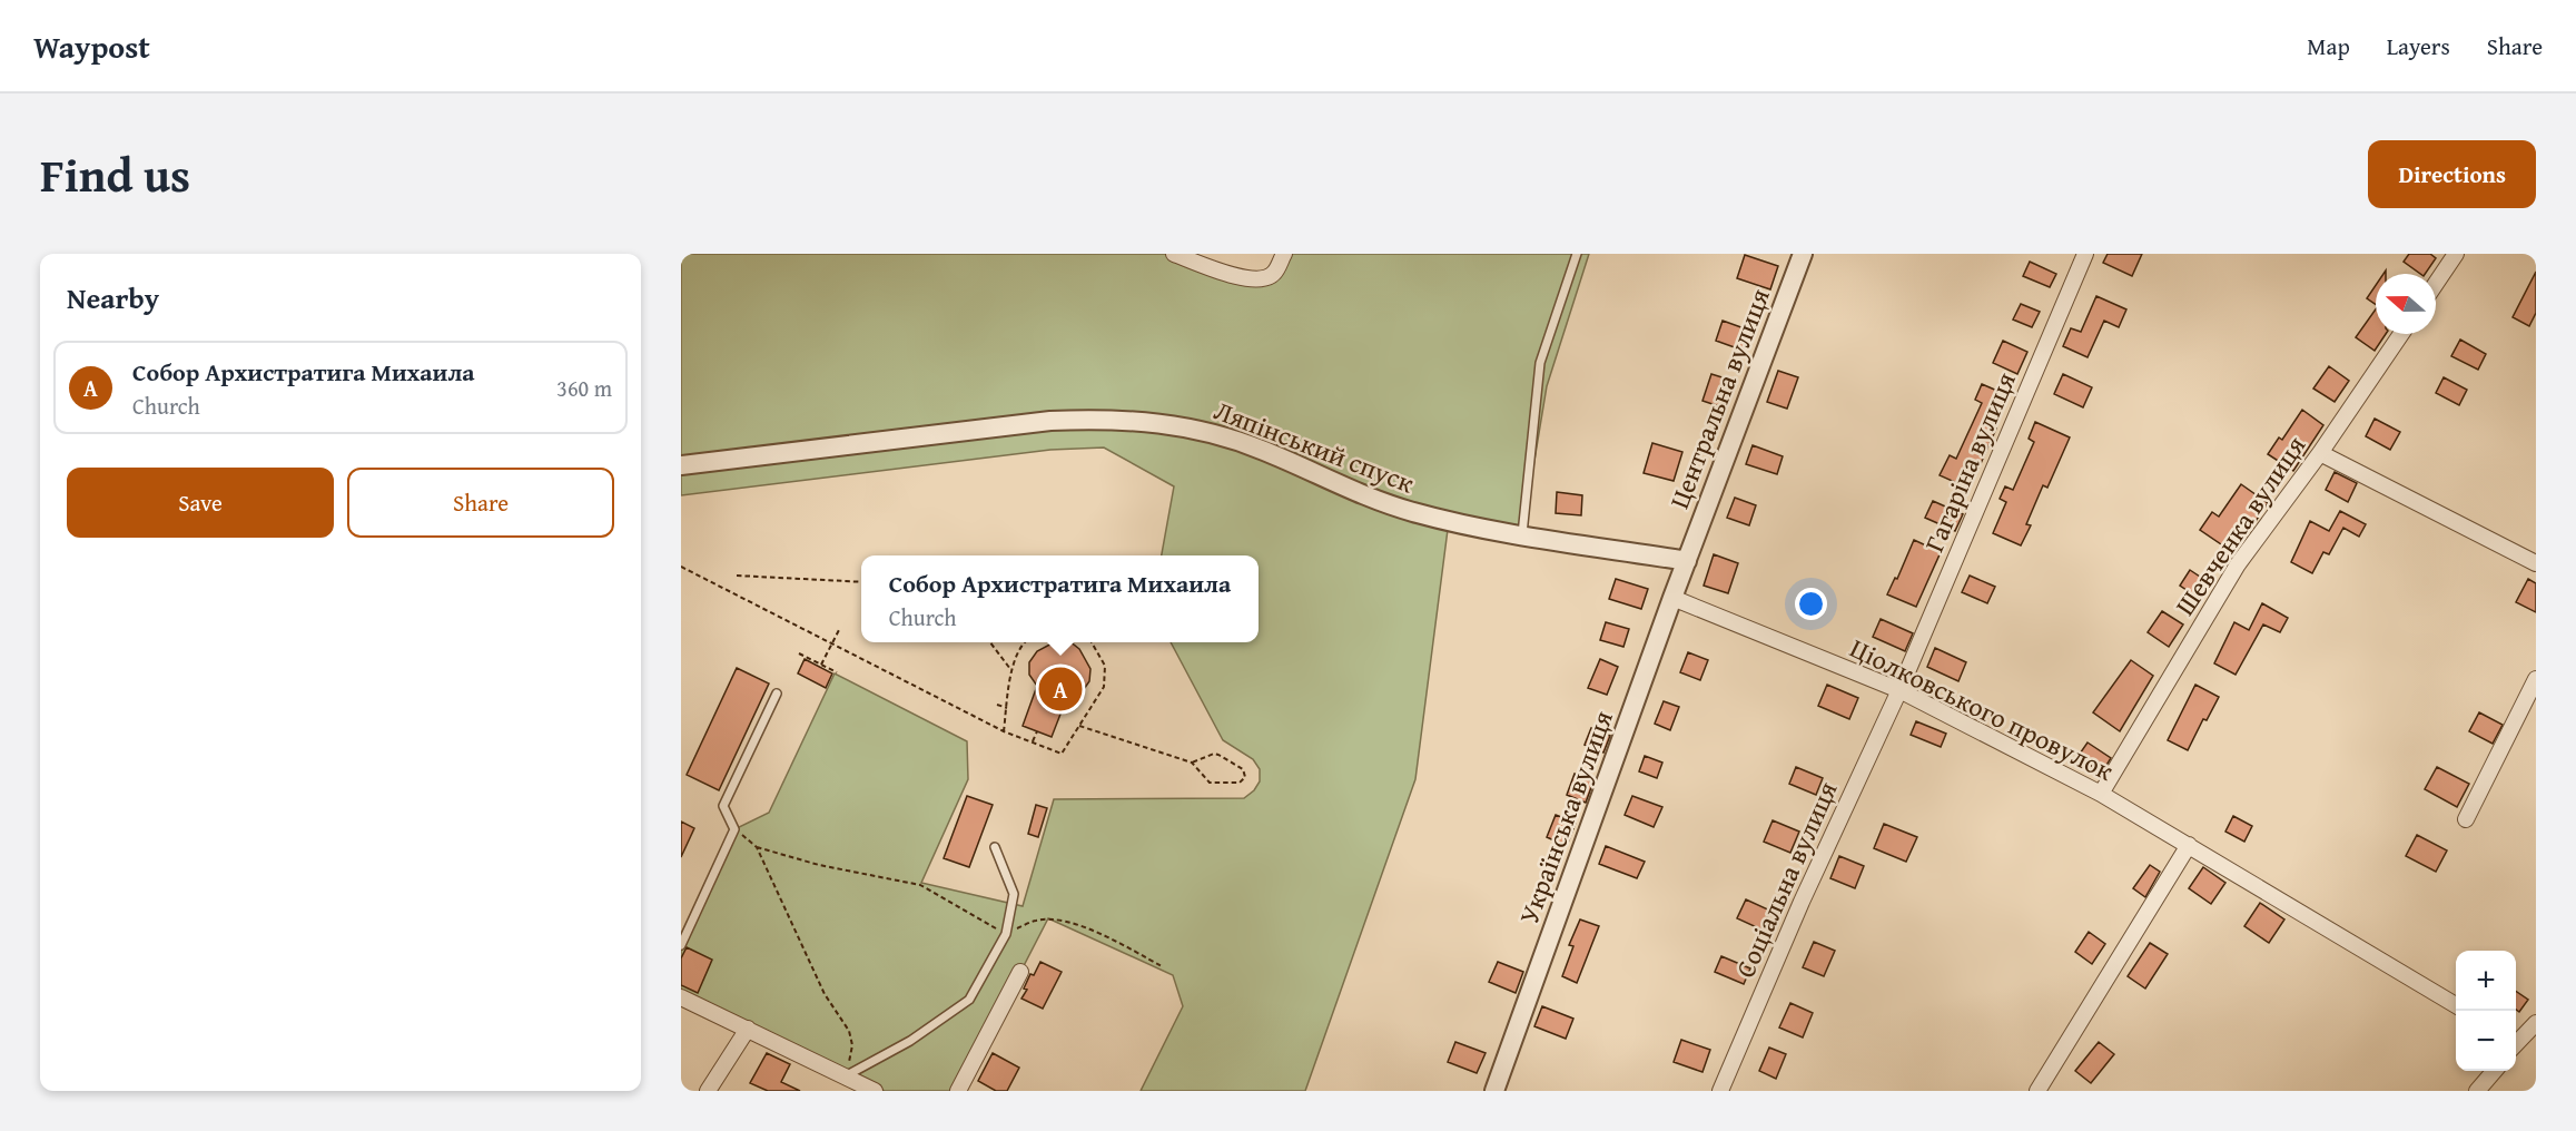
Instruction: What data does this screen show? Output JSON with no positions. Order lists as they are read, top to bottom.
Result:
{
  "streets": {
    "street": [
      "Центральна вулиця",
      "Ляпінський спуск",
      "Гагаріна вулиця",
      "Шевченка вулиця",
      "Ціолковського провулок",
      "Українська вулиця",
      "Соціальна вулиця"
    ]
  },
  "crossings": [
    ["Центральна вулиця", "Ляпінський спуск"],
    ["Центральна вулиця", "Українська вулиця"],
    ["Ляпінський спуск", "Українська вулиця"],
    ["Гагаріна вулиця", "Ціолковського провулок"],
    ["Гагаріна вулиця", "Соціальна вулиця"],
    ["Шевченка вулиця", "Ціолковського провулок"],
    ["Ціолковського провулок", "Українська вулиця"],
    ["Ціолковського провулок", "Соціальна вулиця"]
  ],
  "north": "left",
  "page": {
    "header": "Waypost",
    "nav": ["Map", "Layers", "Share"],
    "title": "Find us",
    "buttons": [
      "Directions",
      ["Save", "Share"]
    ],
    "heading": "Nearby",
    "list": [
      {
        "mark": "A",
        "name": "Собор Архистратига Михаила",
        "note": "Church",
        "value": "360 m"
      }
    ],
    "popup": ["Собор Архистратига Михаила", "Church"],
    "pins": "A",
    "map_buttons": ["+", "−"]
  }
}
